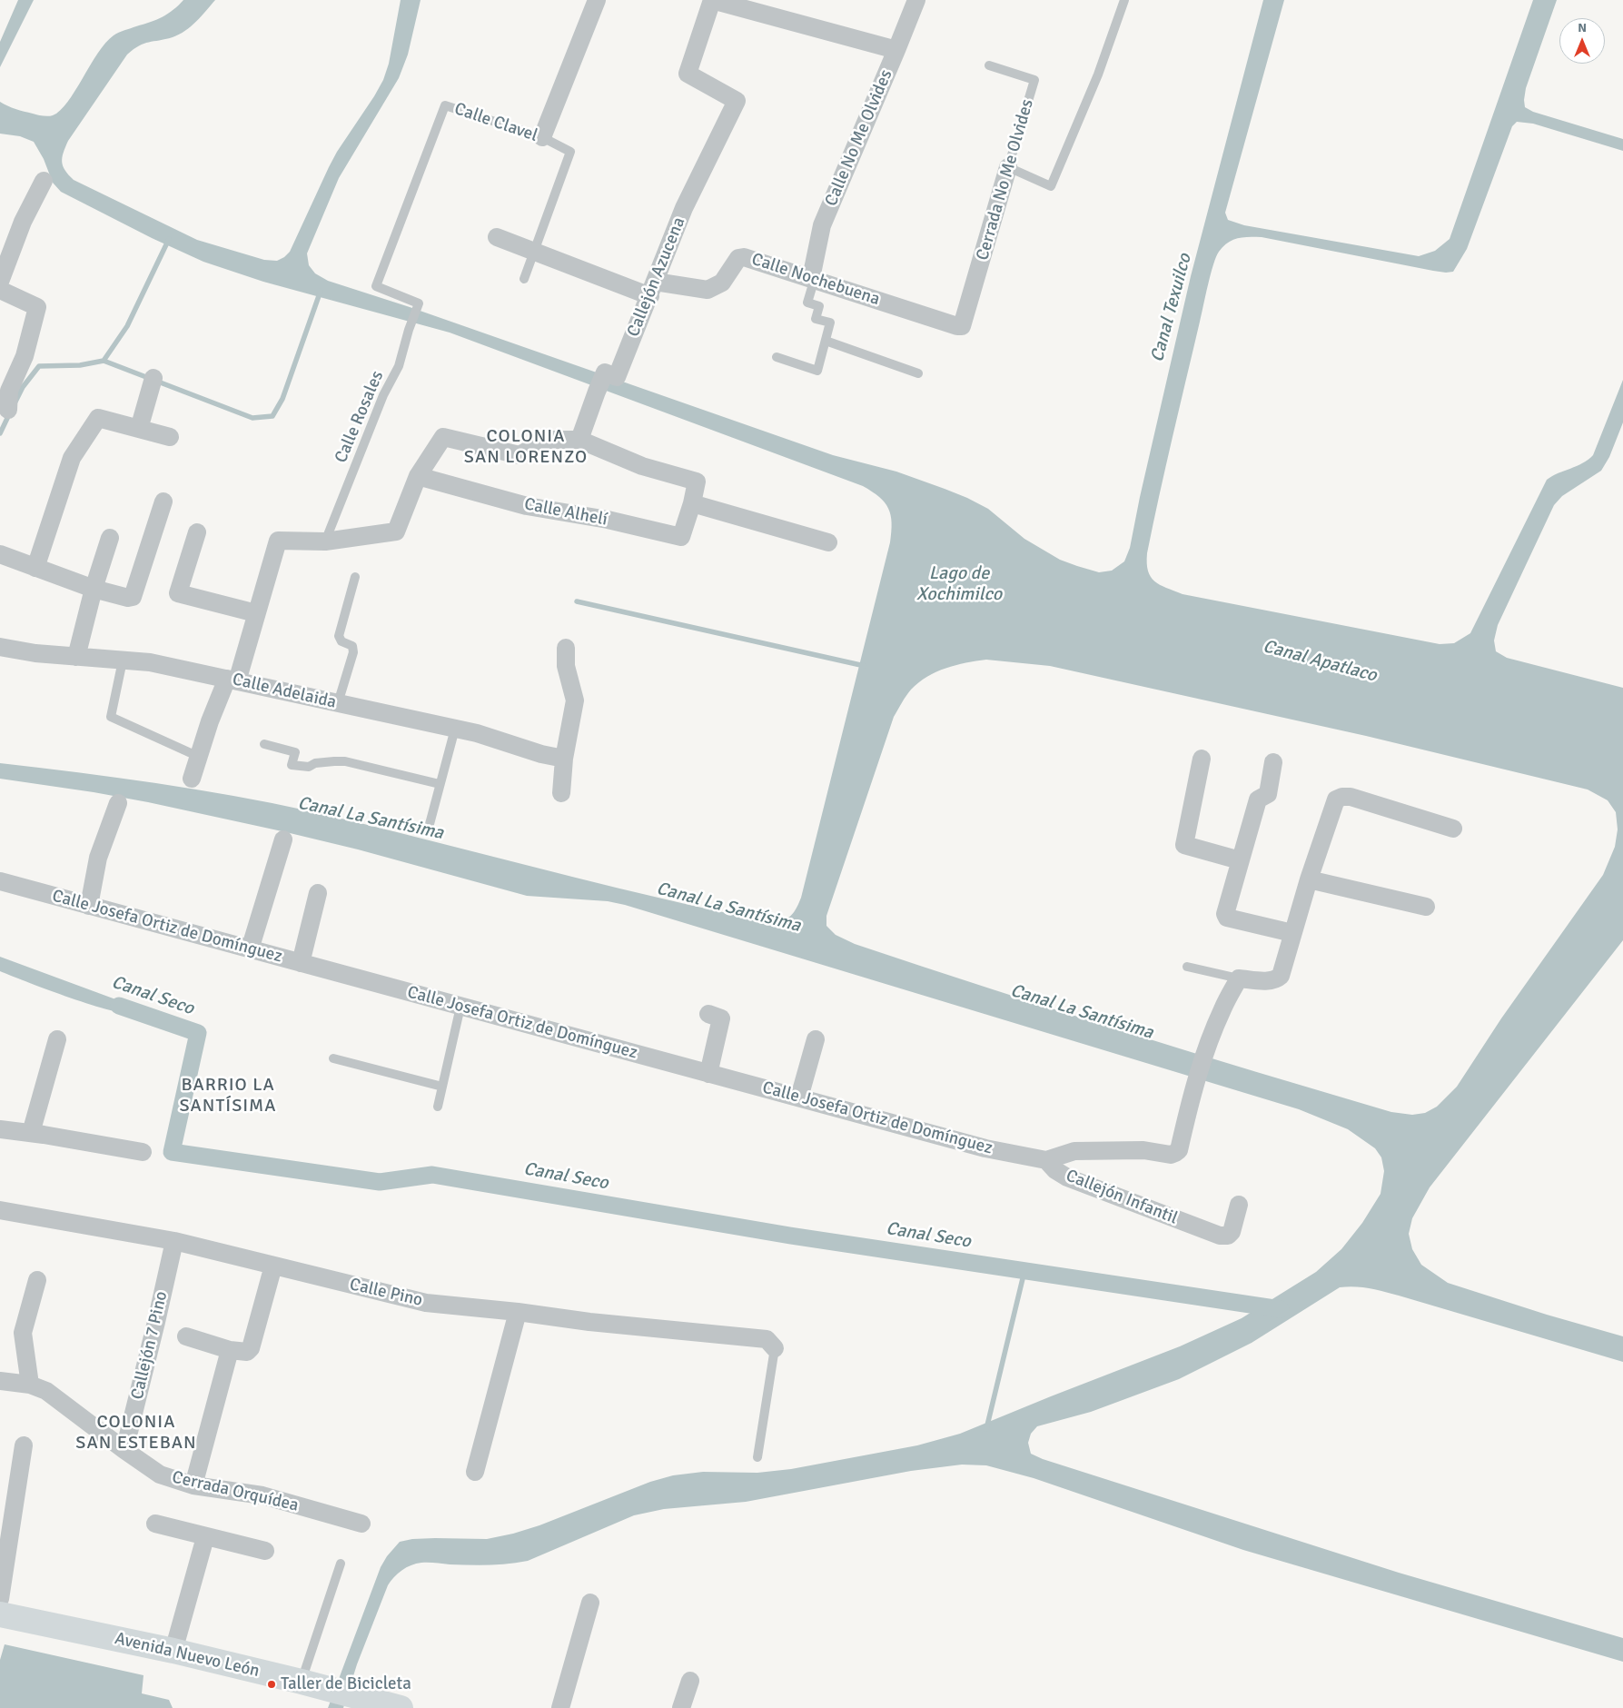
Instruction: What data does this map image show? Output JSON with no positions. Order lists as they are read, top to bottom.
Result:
{
  "streets": {
    "street": [
      "Calle No Me Olvides",
      "Cerrada No Me Olvides",
      "Callejón Azucena",
      "Calle Nochebuena",
      "Calle Alhelí",
      "Calle Adelaida",
      "Calle Josefa Ortiz de Domínguez",
      "Callejón Infantil",
      "Calle Pino",
      "Callejón 7 Pino",
      "Cerrada Orquídea",
      "Avenida Nuevo León"
    ],
    "lane": ["Calle Clavel", "Calle Rosales"]
  },
  "crossings": [
    ["Calle Clavel", "Calle Rosales"],
    ["Calle No Me Olvides", "Calle Nochebuena"],
    ["Cerrada No Me Olvides", "Calle Nochebuena"],
    ["Callejón Azucena", "Calle Nochebuena"],
    ["Calle Josefa Ortiz de Domínguez", "Callejón Infantil"],
    ["Calle Pino", "Callejón 7 Pino"],
    ["Callejón 7 Pino", "Cerrada Orquídea"]
  ],
  "districts": ["COLONIA SAN LORENZO", "BARRIO LA SANTÍSIMA", "COLONIA SAN ESTEBAN"],
  "water": [
    "Canal Texuilco",
    "Lago de Xochimilco",
    "Canal Apatlaco",
    "Canal La Santísima",
    "Canal Seco"
  ],
  "places": ["Taller de Bicicleta"],
  "north": "top"
}
